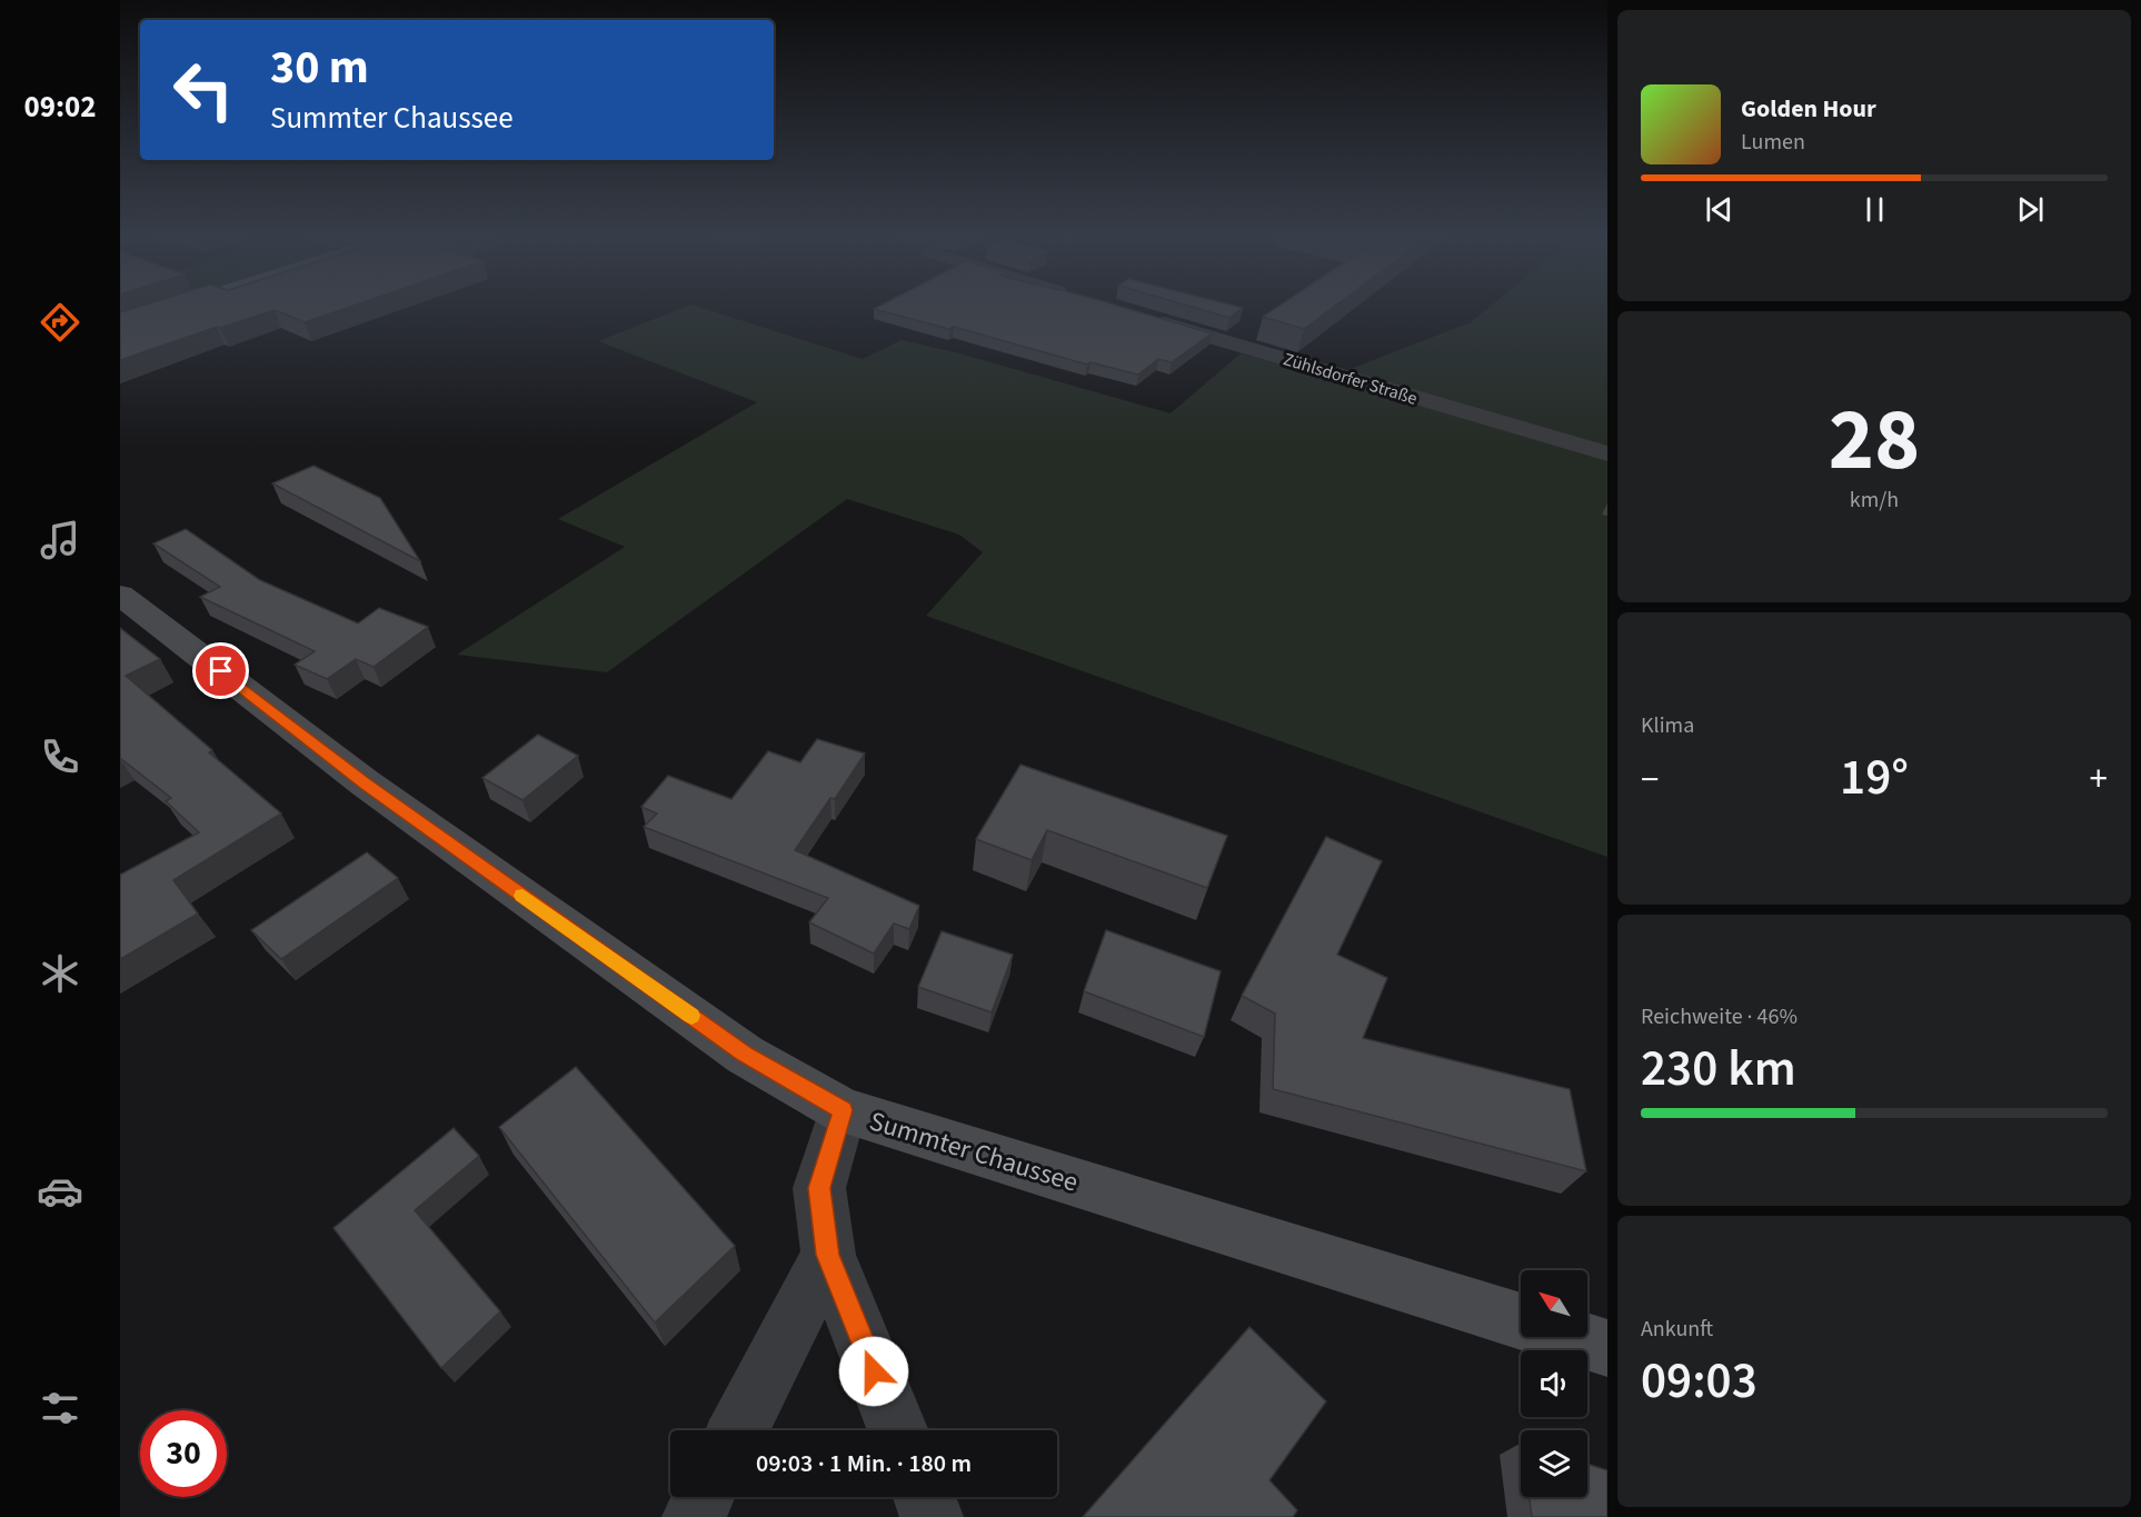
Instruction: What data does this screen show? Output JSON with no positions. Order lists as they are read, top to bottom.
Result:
{
  "streets": {
    "main road": ["Summter Chaussee"],
    "street": ["Zühlsdorfer Straße"]
  },
  "north": "top left",
  "page": {
    "tabs": "09:02",
    "turn": ["30 m", "Summter Chaussee"],
    "song": ["Golden Hour", "Lumen"],
    "tile": [
      ["28", "km/h"],
      "Klima",
      ["Reichweite · 46%", "230 km"],
      ["Ankunft", "09:03"]
    ],
    "heat": ["−", "19°", "+"],
    "limit": "30",
    "trip": "09:03 · 1 Min. · 180 m"
  }
}
